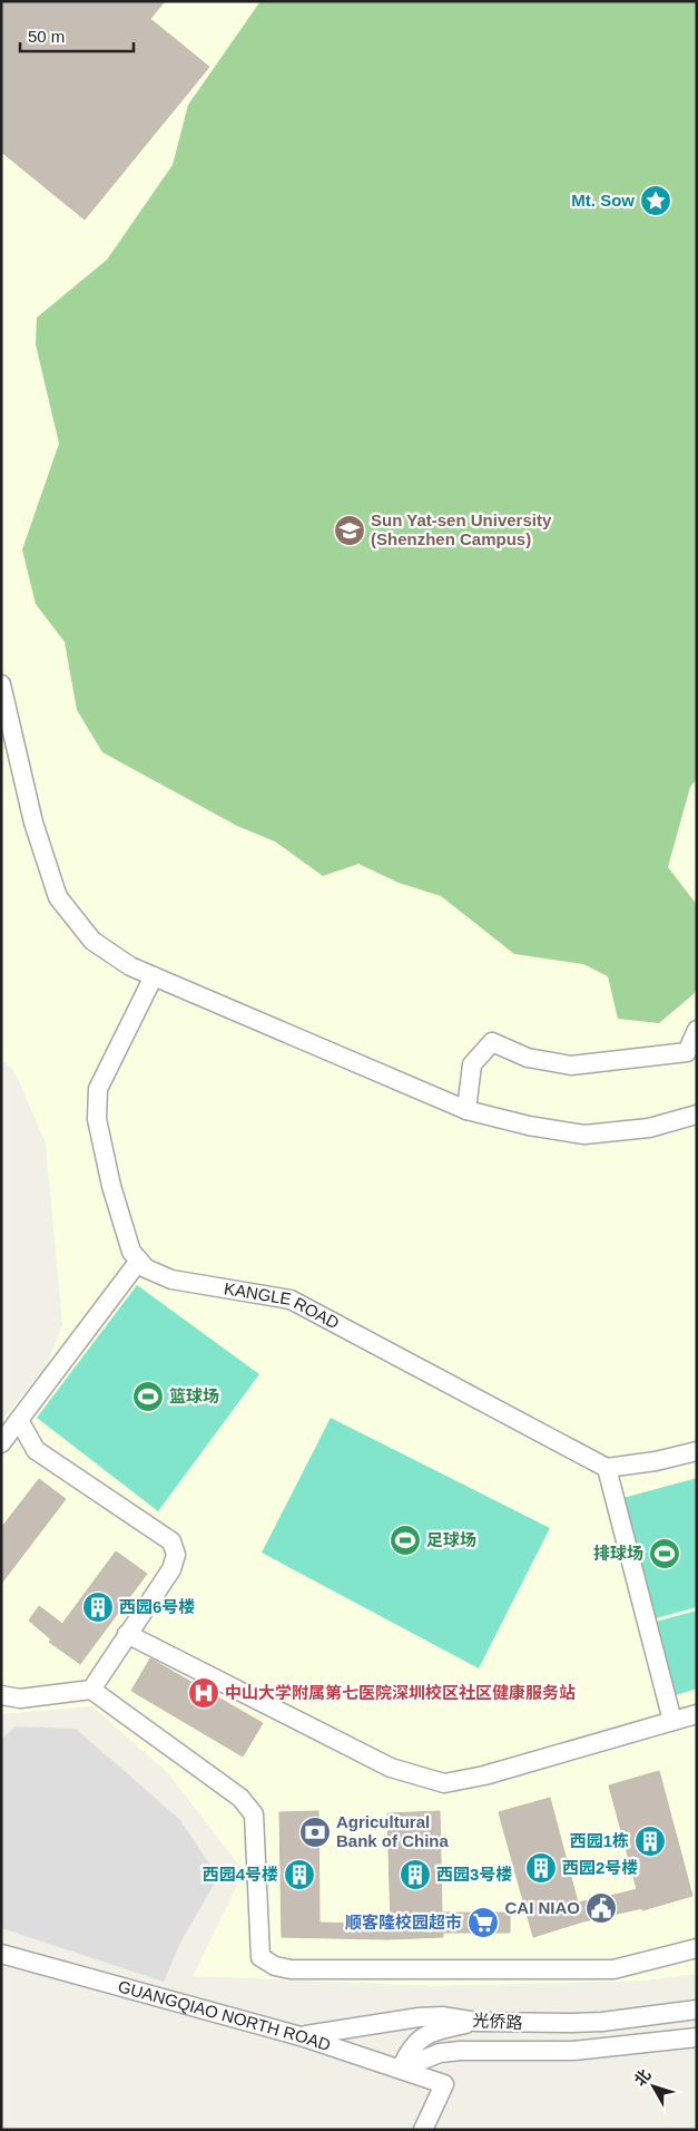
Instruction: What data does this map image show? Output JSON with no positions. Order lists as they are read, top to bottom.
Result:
{
  "streets": {
    "street": ["KANGLE ROAD", "GUANGQIAO NORTH ROAD", "光侨路"]
  },
  "crossings": [
    ["GUANGQIAO NORTH ROAD", "光侨路"]
  ],
  "places": {
    "place": ["Mt. Sow"],
    "school or university": ["Sun Yat-sen University (Shenzhen Campus)"],
    "sports": ["篮球场", "足球场", "排球场"],
    "building": [
      "西园6号楼",
      "西园1栋",
      "西园2号楼",
      "西园4号楼",
      "西园3号楼"
    ],
    "hospital": ["中山大学附属第七医院深圳校区社区健康服务站"],
    "bank": ["Agricultural Bank of China"],
    "public building": ["CAI NIAO"],
    "supermarket": ["顺客隆校园超市"]
  },
  "scale_bar": "50 m",
  "north": "top left"
}
